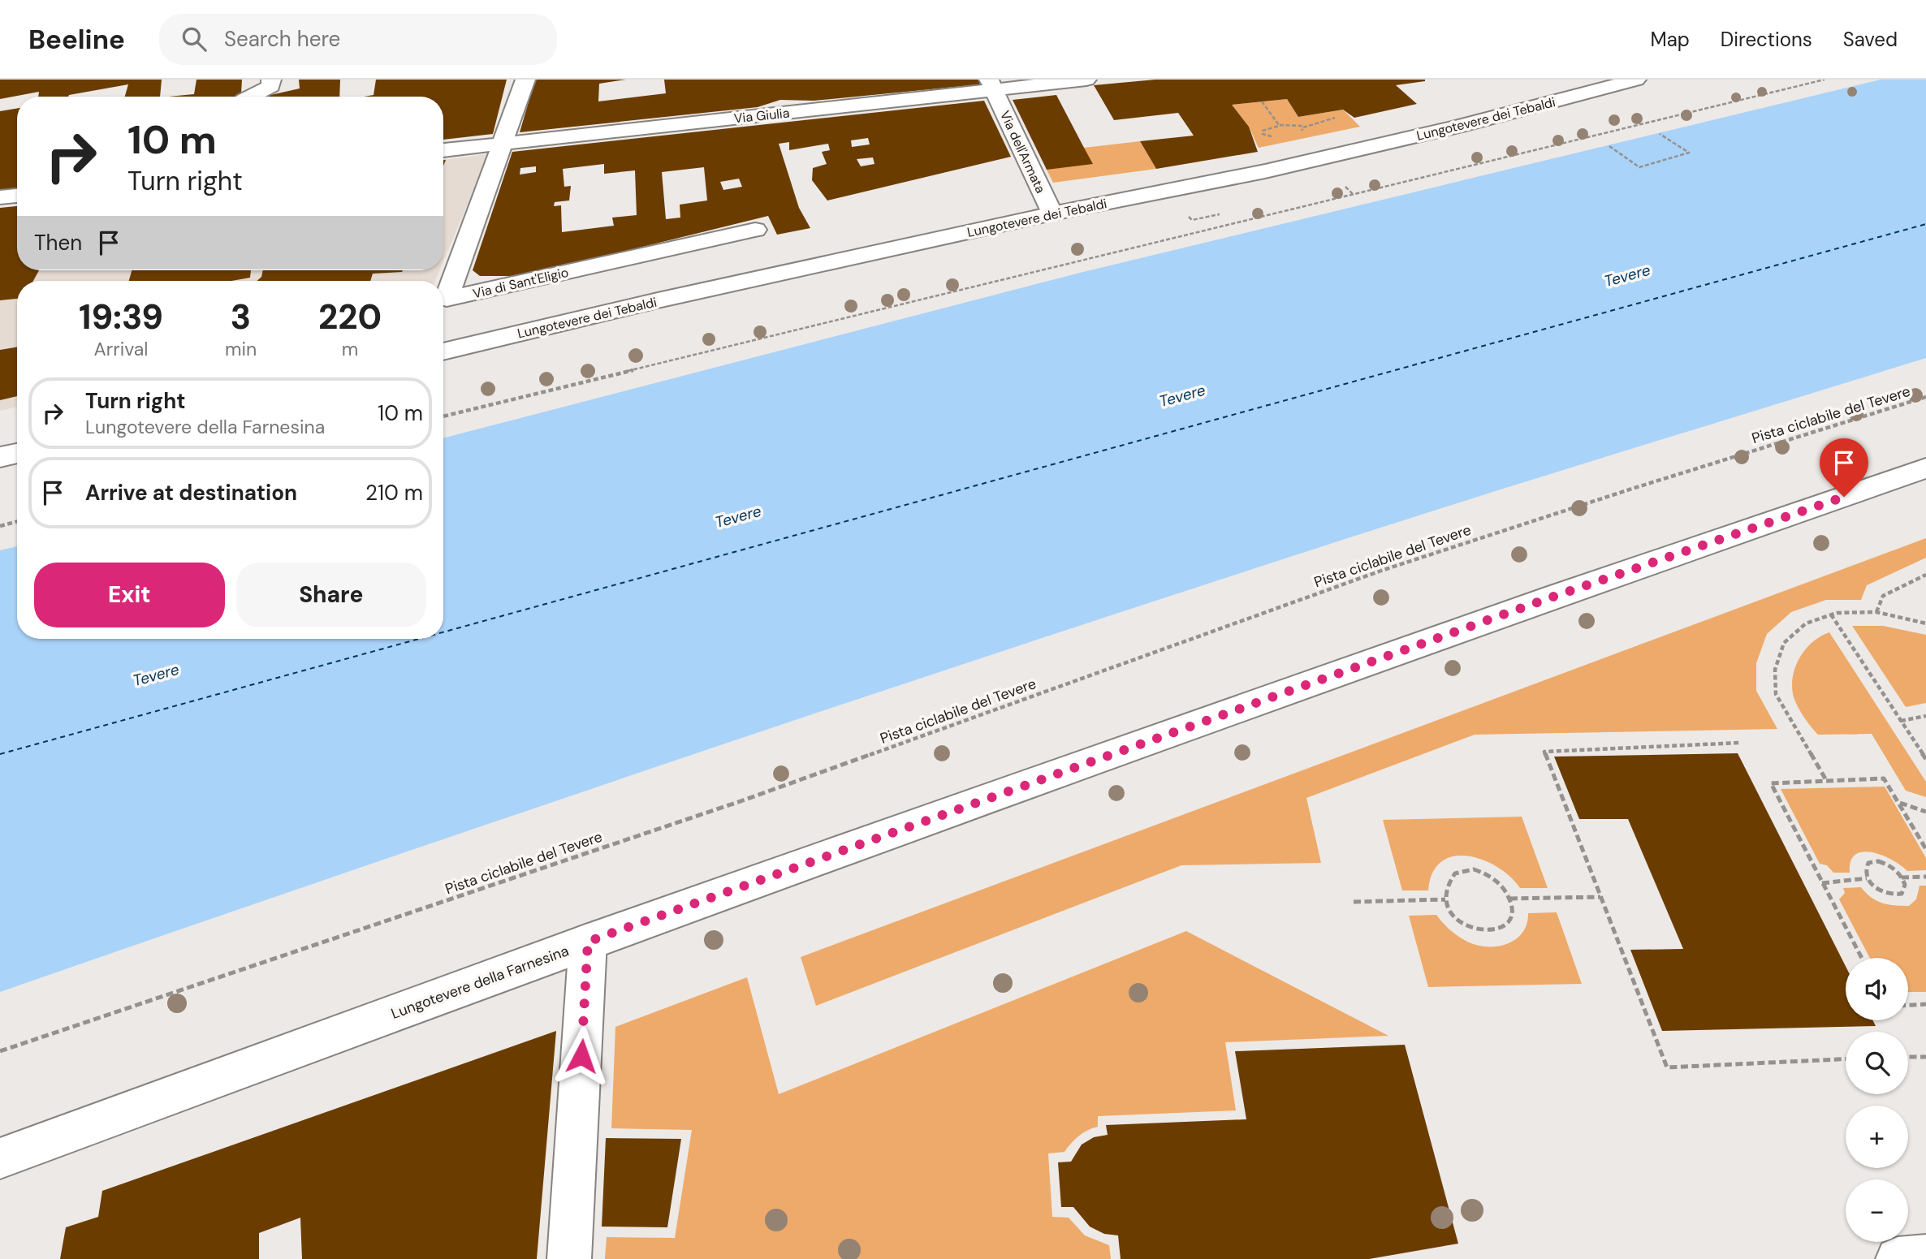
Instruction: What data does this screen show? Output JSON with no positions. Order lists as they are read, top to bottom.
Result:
{
  "streets": {
    "main road": [
      "Via Giulia",
      "Lungotevere dei Tebaldi",
      "Via dell'Armata",
      "Via di Sant'Eligio",
      "Lungotevere della Farnesina"
    ],
    "path": ["Pista ciclabile del Tevere"]
  },
  "crossings": [
    ["Via Giulia", "Via dell'Armata"],
    ["Via Giulia", "Via di Sant'Eligio"],
    ["Lungotevere dei Tebaldi", "Via dell'Armata"]
  ],
  "water": ["Tevere"],
  "page": {
    "header": "Beeline",
    "search": "Search here",
    "nav": ["Map", "Directions", "Saved"],
    "turn": ["10 m", "Turn right"],
    "then": "Then",
    "eta": [
      "19:39",
      "Arrival",
      "3",
      "min",
      "220",
      "m"
    ],
    "list": [
      {
        "name": "Turn right",
        "note": "Lungotevere della Farnesina",
        "value": "10 m"
      },
      {
        "name": "Arrive at destination",
        "value": "210 m"
      }
    ],
    "buttons": ["Exit", "Share"],
    "map_buttons": ["+", "−"]
  }
}
